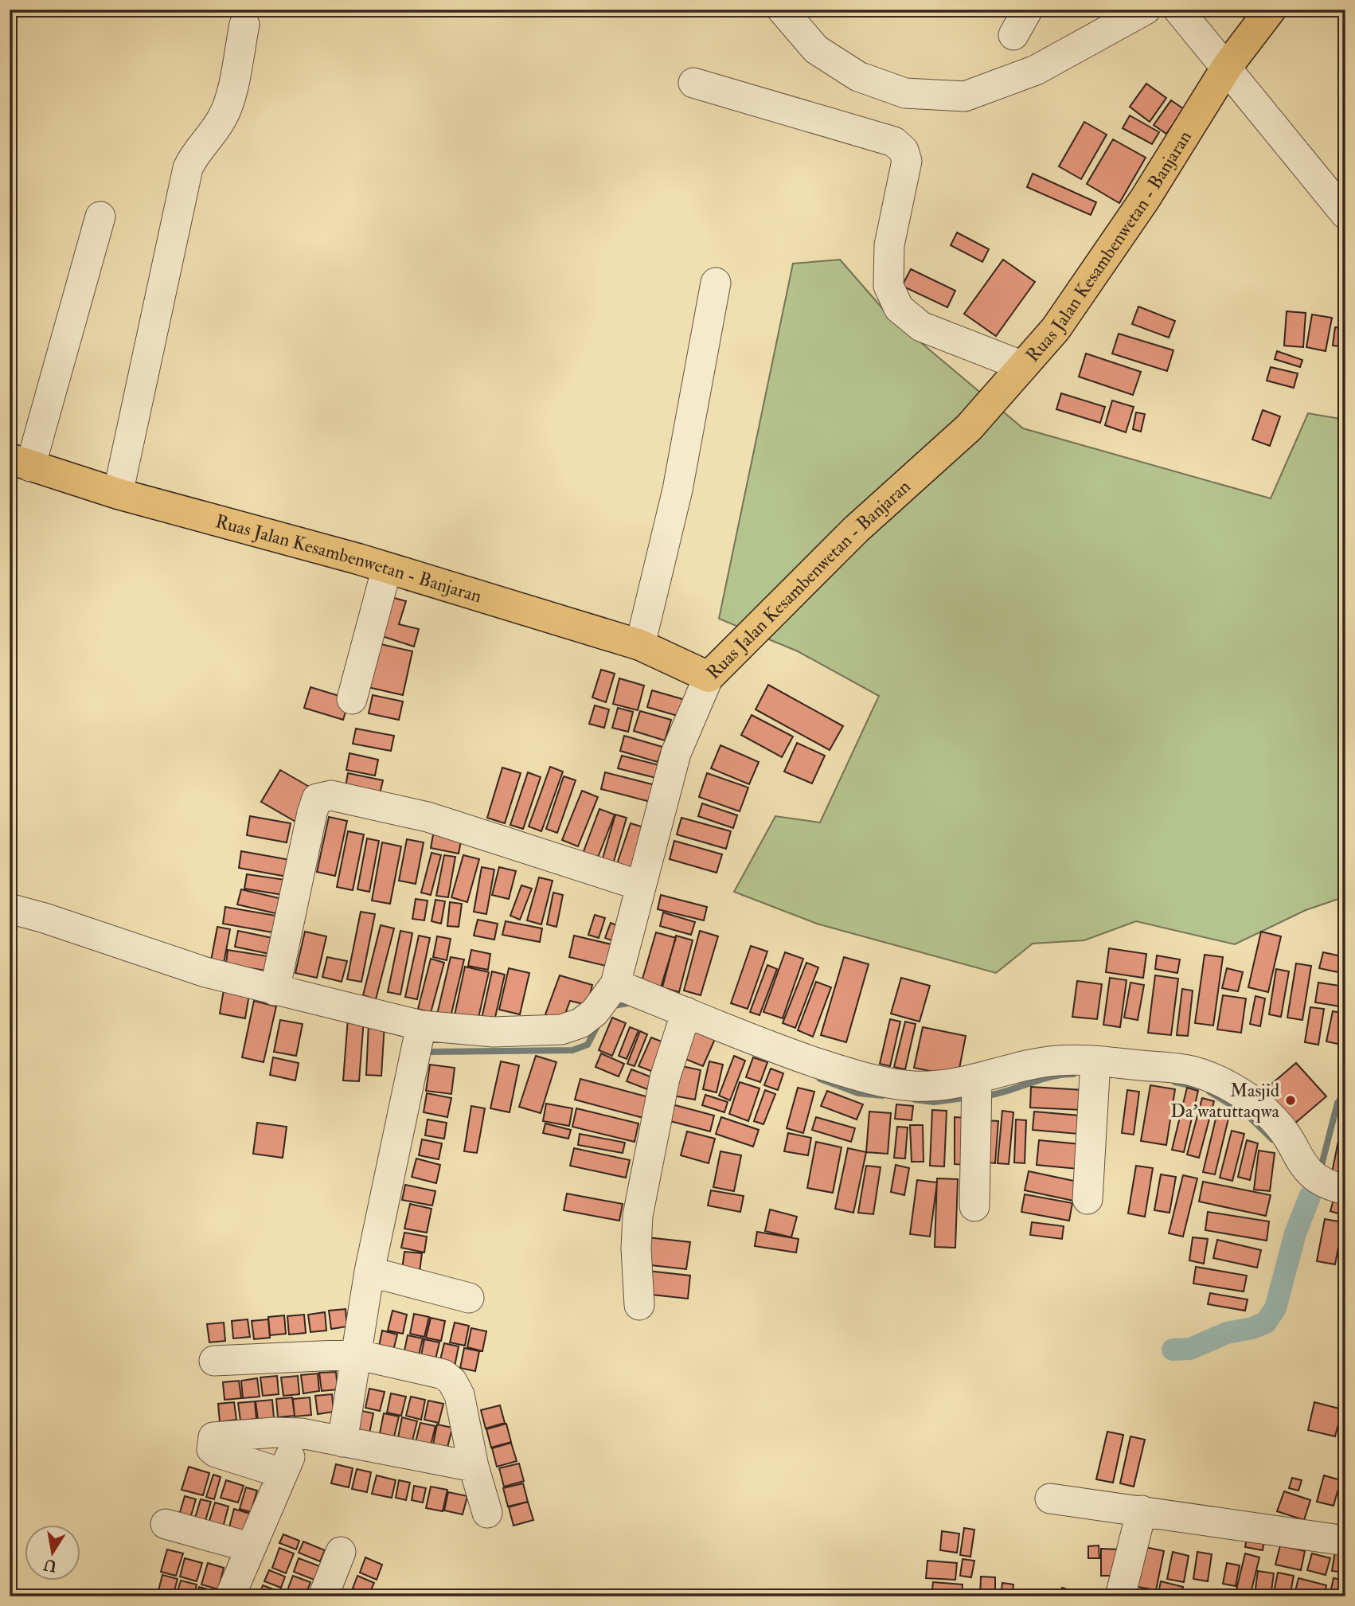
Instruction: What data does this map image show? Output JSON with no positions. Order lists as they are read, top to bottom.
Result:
{
  "streets": {
    "main road": ["Ruas Jalan Kesambenwetan - Banjaran"]
  },
  "places": ["Masjid Da'watuttaqwa"],
  "north": "bottom"
}
